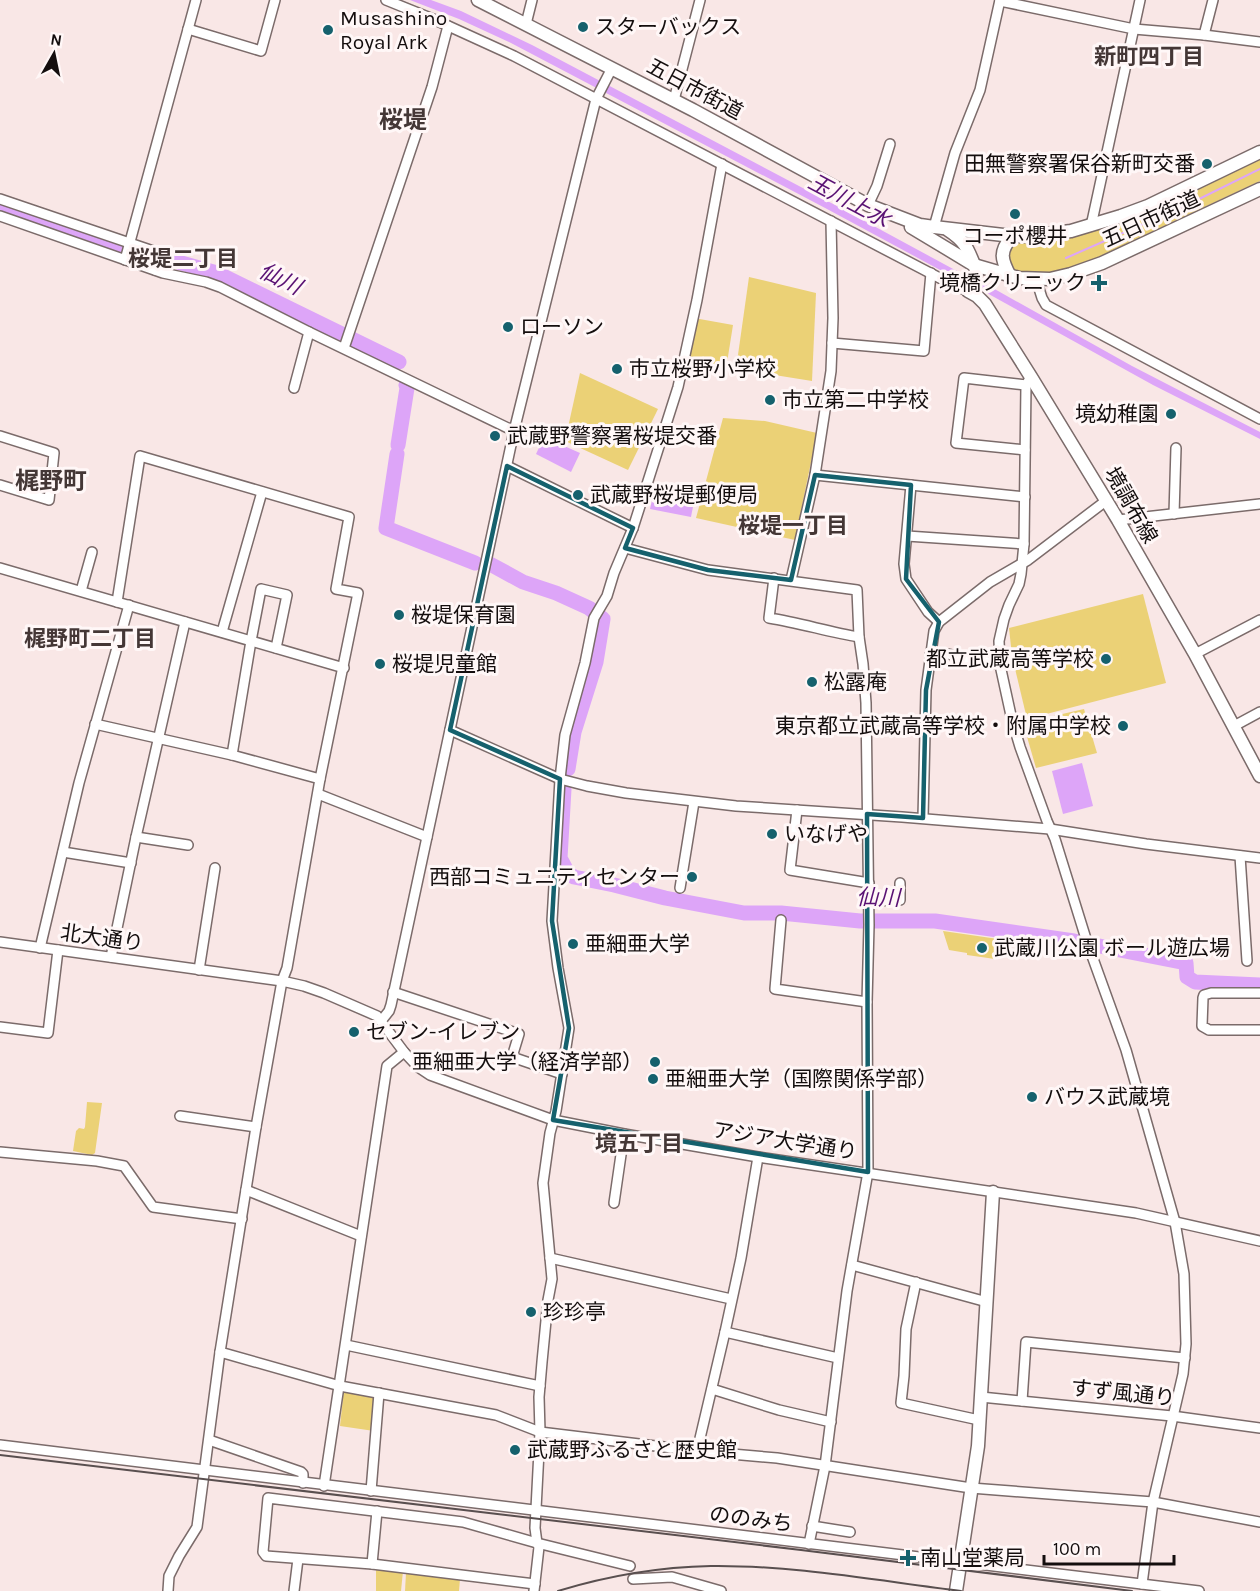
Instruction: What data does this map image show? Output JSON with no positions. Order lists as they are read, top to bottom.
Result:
{
  "streets": {
    "main road": ["五日市街道", "境調布線"],
    "street": [
      "北大通り",
      "アジア大学通り",
      "すず風通り",
      "ののみち"
    ]
  },
  "crossings": [
    ["北大通り", "アジア大学通り"]
  ],
  "districts": [
    "新町四丁目",
    "桜堤",
    "桜堤二丁目",
    "梶野町",
    "桜堤一丁目",
    "梶野町二丁目",
    "境五丁目"
  ],
  "water": ["玉川上水", "仙川"],
  "places": {
    "other": [
      "スターバックス",
      "Musashino Royal Ark",
      "田無警察署保谷新町交番",
      "コーポ櫻井",
      "ローソン",
      "市立桜野小学校",
      "市立第二中学校",
      "境幼稚園",
      "武蔵野警察署桜堤交番",
      "武蔵野桜堤郵便局",
      "桜堤保育園",
      "都立武蔵高等学校",
      "桜堤児童館",
      "松露庵",
      "東京都立武蔵高等学校・附属中学校",
      "いなげや",
      "西部コミュニティセンター",
      "亜細亜大学",
      "武蔵川公園 ボール遊広場",
      "セブン-イレブン",
      "亜細亜大学（経済学部）",
      "亜細亜大学（国際関係学部）",
      "バウス武蔵境",
      "珍珍亭",
      "武蔵野ふるさと歴史館"
    ],
    "health": ["境橋クリニック", "南山堂薬局"]
  },
  "scale_bar": "100 m",
  "north": "top"
}
